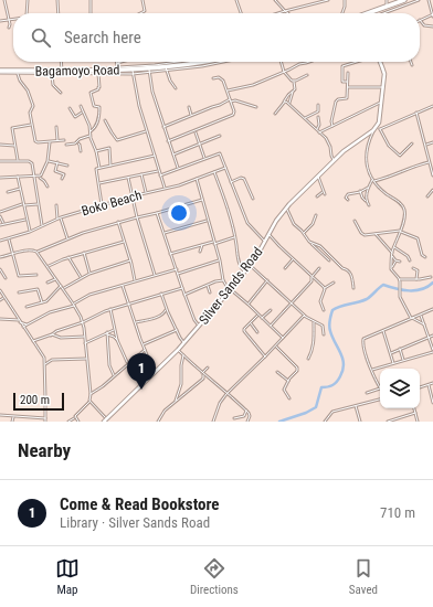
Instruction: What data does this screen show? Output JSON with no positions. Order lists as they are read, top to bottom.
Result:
{
  "streets": {
    "highway": ["Bagamoyo Road"],
    "street": ["Boko Beach", "Silver Sands Road"]
  },
  "scale_bar": "200 m",
  "page": {
    "search": "Search here",
    "pins": "1",
    "scale": "200 m",
    "heading": "Nearby",
    "list": [
      {
        "mark": "1",
        "name": "Come & Read Bookstore",
        "note": "Library · Silver Sands Road",
        "value": "710 m"
      }
    ],
    "nav": ["Map", "Directions", "Saved"]
  }
}
